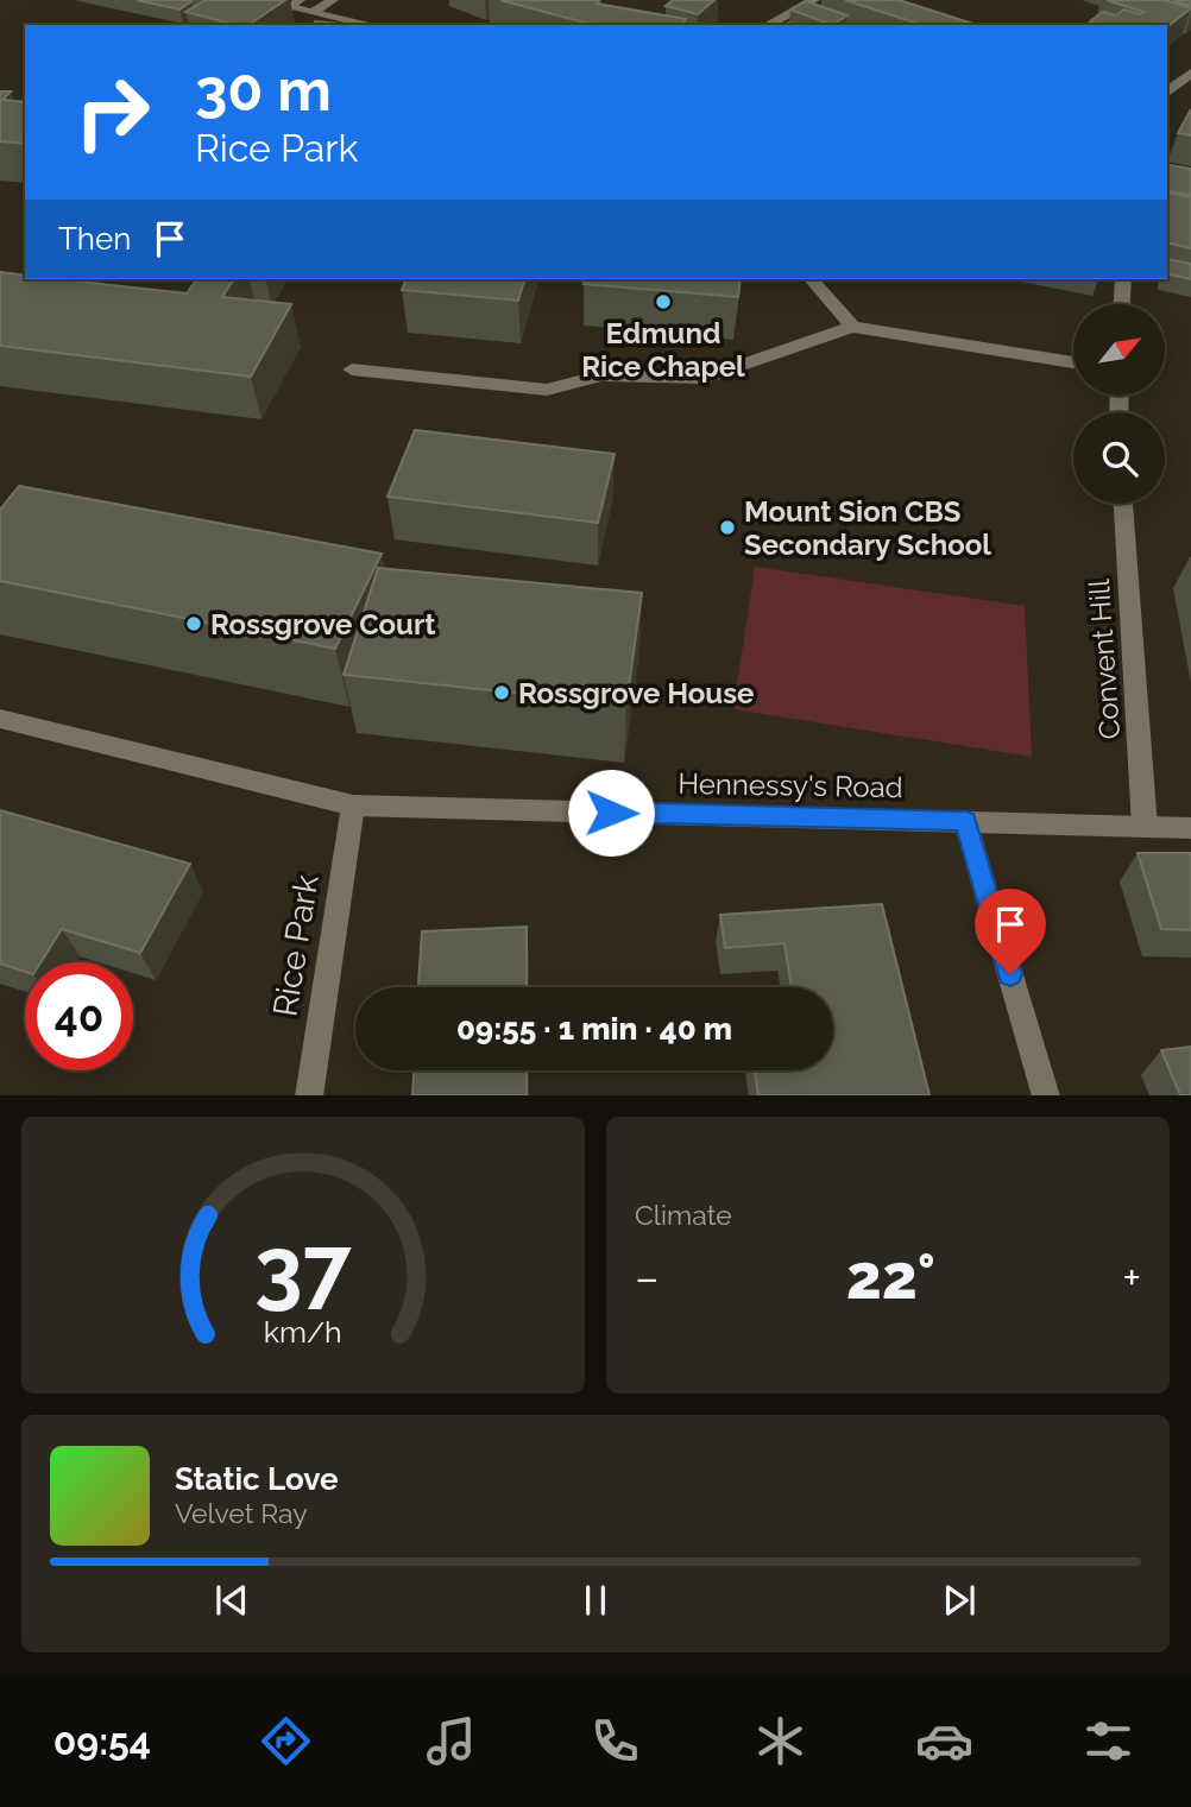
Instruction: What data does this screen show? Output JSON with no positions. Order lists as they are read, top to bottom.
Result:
{
  "streets": {
    "street": ["Convent Hill", "Hennessy's Road", "Rice Park"]
  },
  "crossings": [
    ["Convent Hill", "Hennessy's Road"],
    ["Hennessy's Road", "Rice Park"]
  ],
  "places": [
    "Edmund Rice Chapel",
    "Mount Sion CBS Secondary School",
    "Rossgrove Court",
    "Rossgrove House"
  ],
  "north": "top right",
  "page": {
    "turn": ["30 m", "Rice Park"],
    "then": "Then",
    "limit": "40",
    "trip": "09:55 · 1 min · 40 m",
    "tile": "Climate",
    "heat": ["−", "22°", "+"],
    "song": ["Static Love", "Velvet Ray"],
    "tabs": "09:54",
    "gauge": ["37", "km/h"]
  }
}
